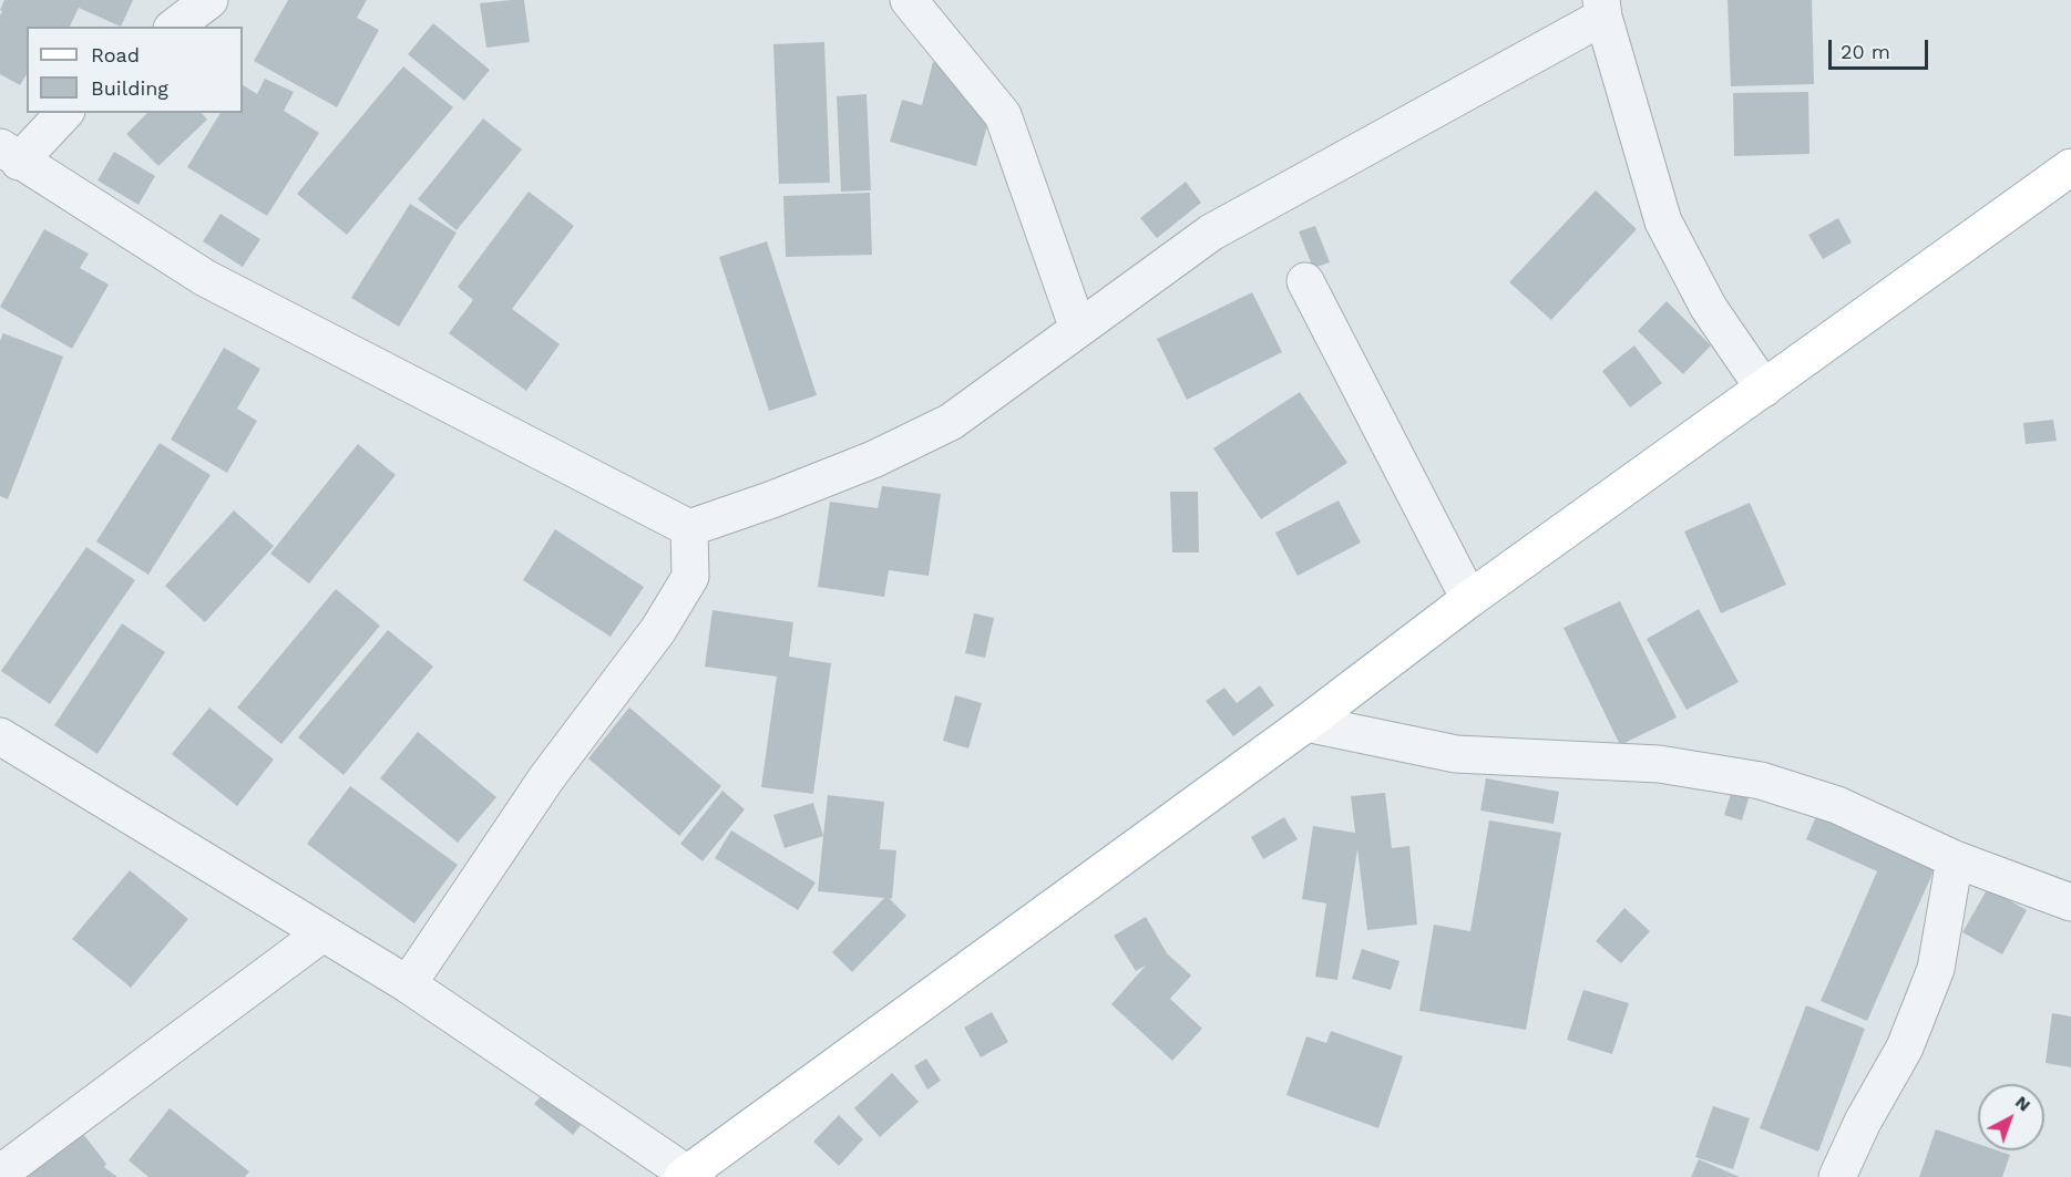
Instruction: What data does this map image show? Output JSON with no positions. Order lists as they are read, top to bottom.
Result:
{
  "legend": ["Road", "Building"],
  "scale_bar": "20 m",
  "north": "top right"
}
